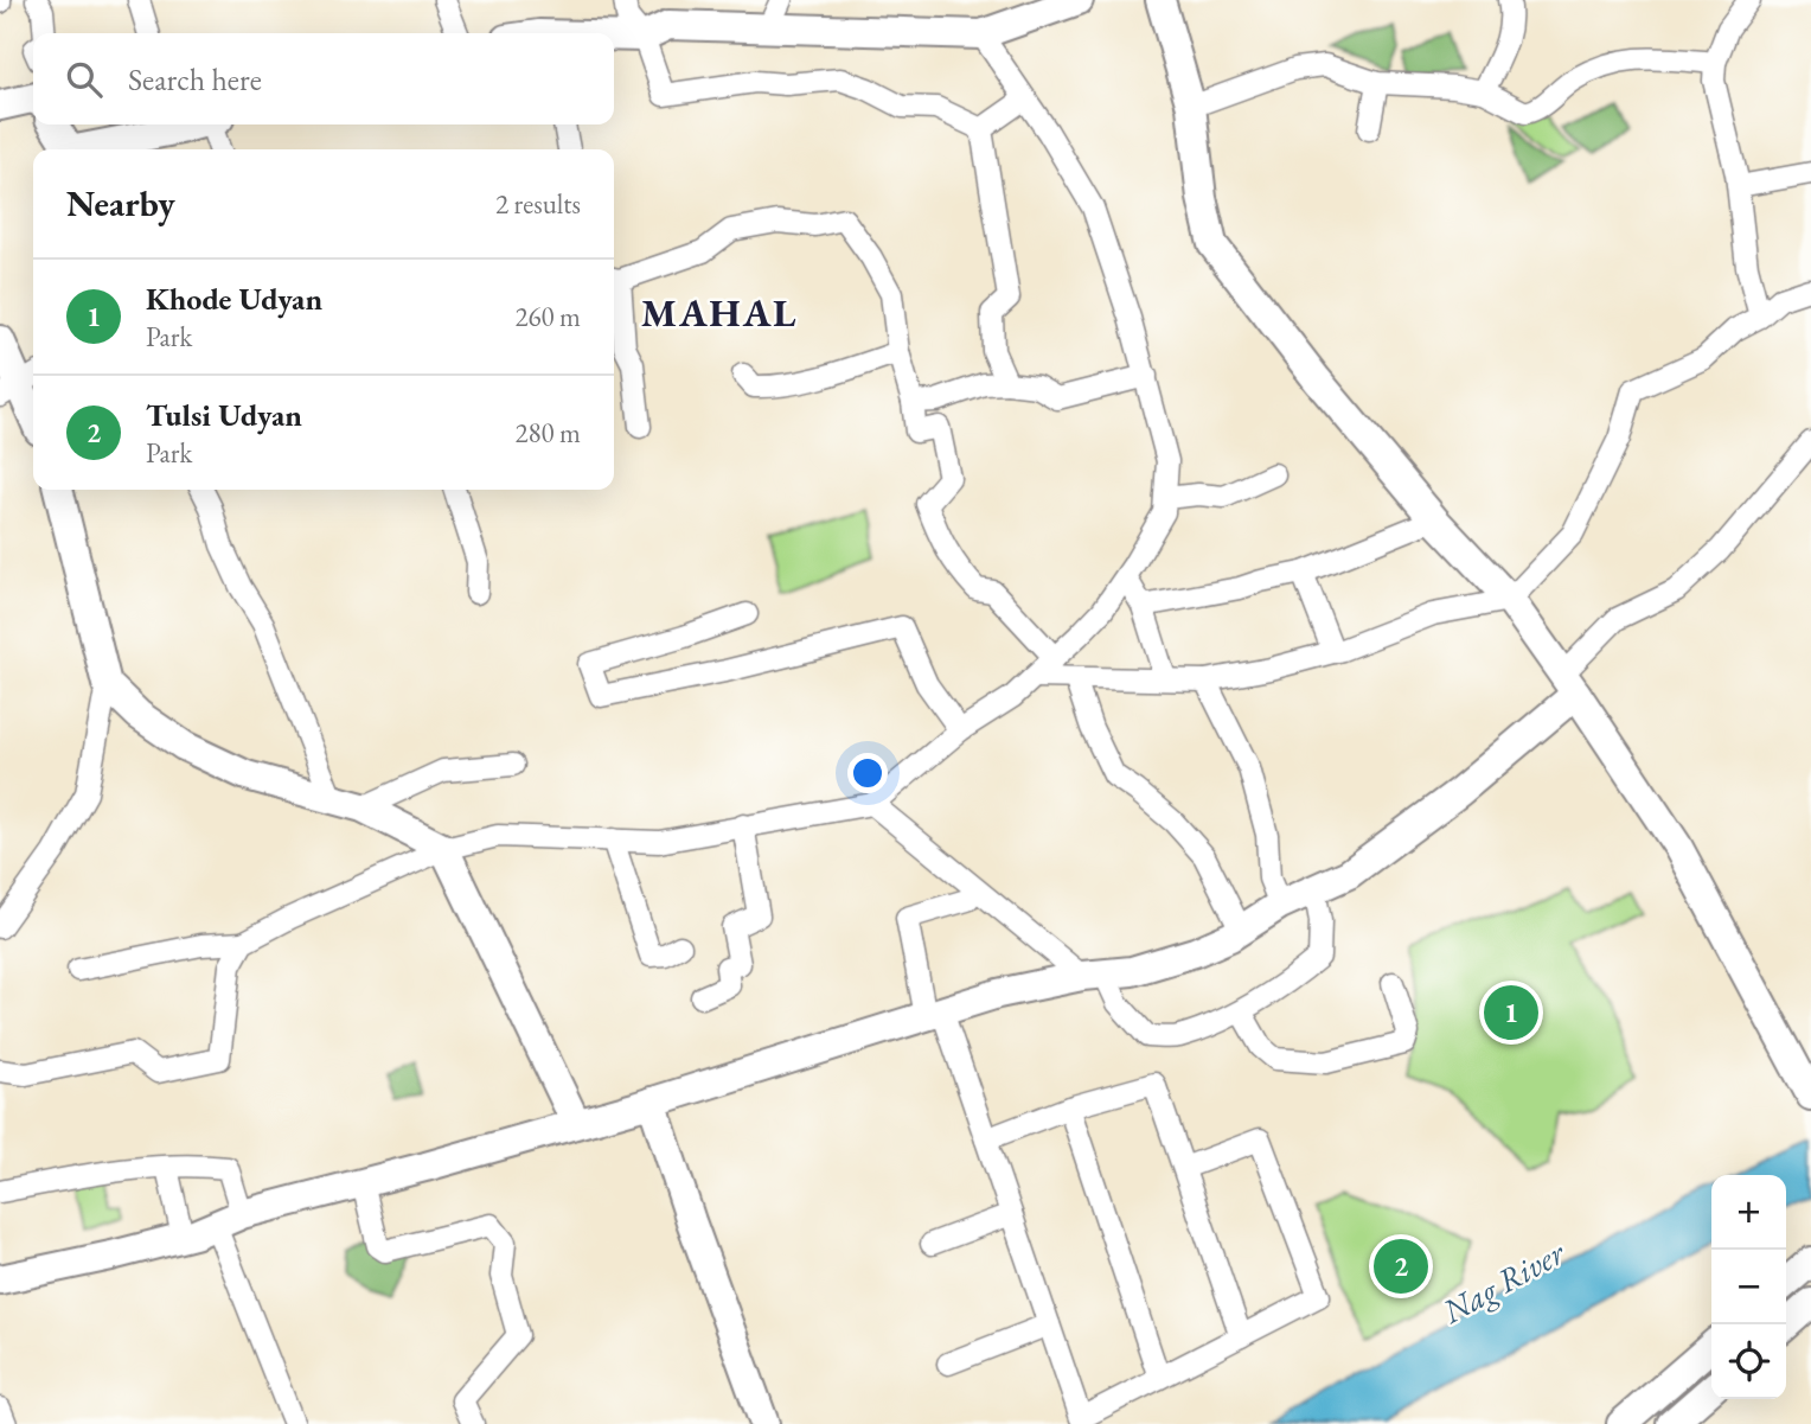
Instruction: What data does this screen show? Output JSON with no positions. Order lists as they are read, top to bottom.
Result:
{
  "districts": ["MAHAL"],
  "water": ["Nag River"],
  "page": {
    "search": "Search here",
    "heading": ["Nearby", "2 results"],
    "list": [
      {
        "mark": "1",
        "name": "Khode Udyan",
        "note": "Park",
        "value": "260 m"
      },
      {
        "mark": "2",
        "name": "Tulsi Udyan",
        "note": "Park",
        "value": "280 m"
      }
    ],
    "pins": ["1", "2"],
    "map_buttons": ["+", "−"]
  }
}
